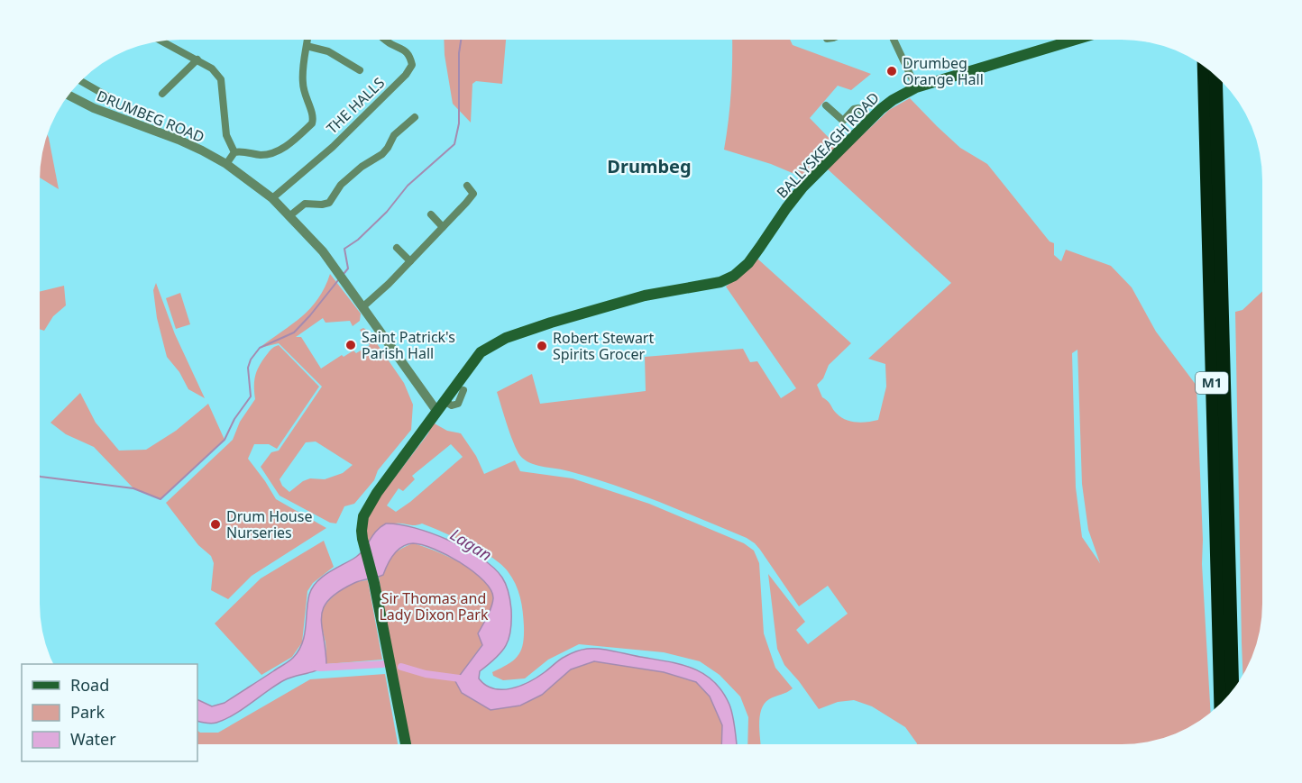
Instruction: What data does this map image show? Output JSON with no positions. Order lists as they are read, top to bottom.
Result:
{
  "streets": {
    "highway": ["M1"],
    "main road": ["BALLYSKEAGH ROAD"],
    "street": ["THE HALLS", "DRUMBEG ROAD"]
  },
  "crossings": [
    ["THE HALLS", "DRUMBEG ROAD"],
    ["DRUMBEG ROAD", "BALLYSKEAGH ROAD"]
  ],
  "districts": ["Drumbeg"],
  "water": ["Lagan"],
  "parks": ["Sir Thomas and Lady Dixon Park"],
  "places": [
    "Drumbeg Orange Hall",
    "Saint Patrick's Parish Hall",
    "Robert Stewart Spirits Grocer",
    "Drum House Nurseries"
  ],
  "legend": ["Road", "Park", "Water"]
}
